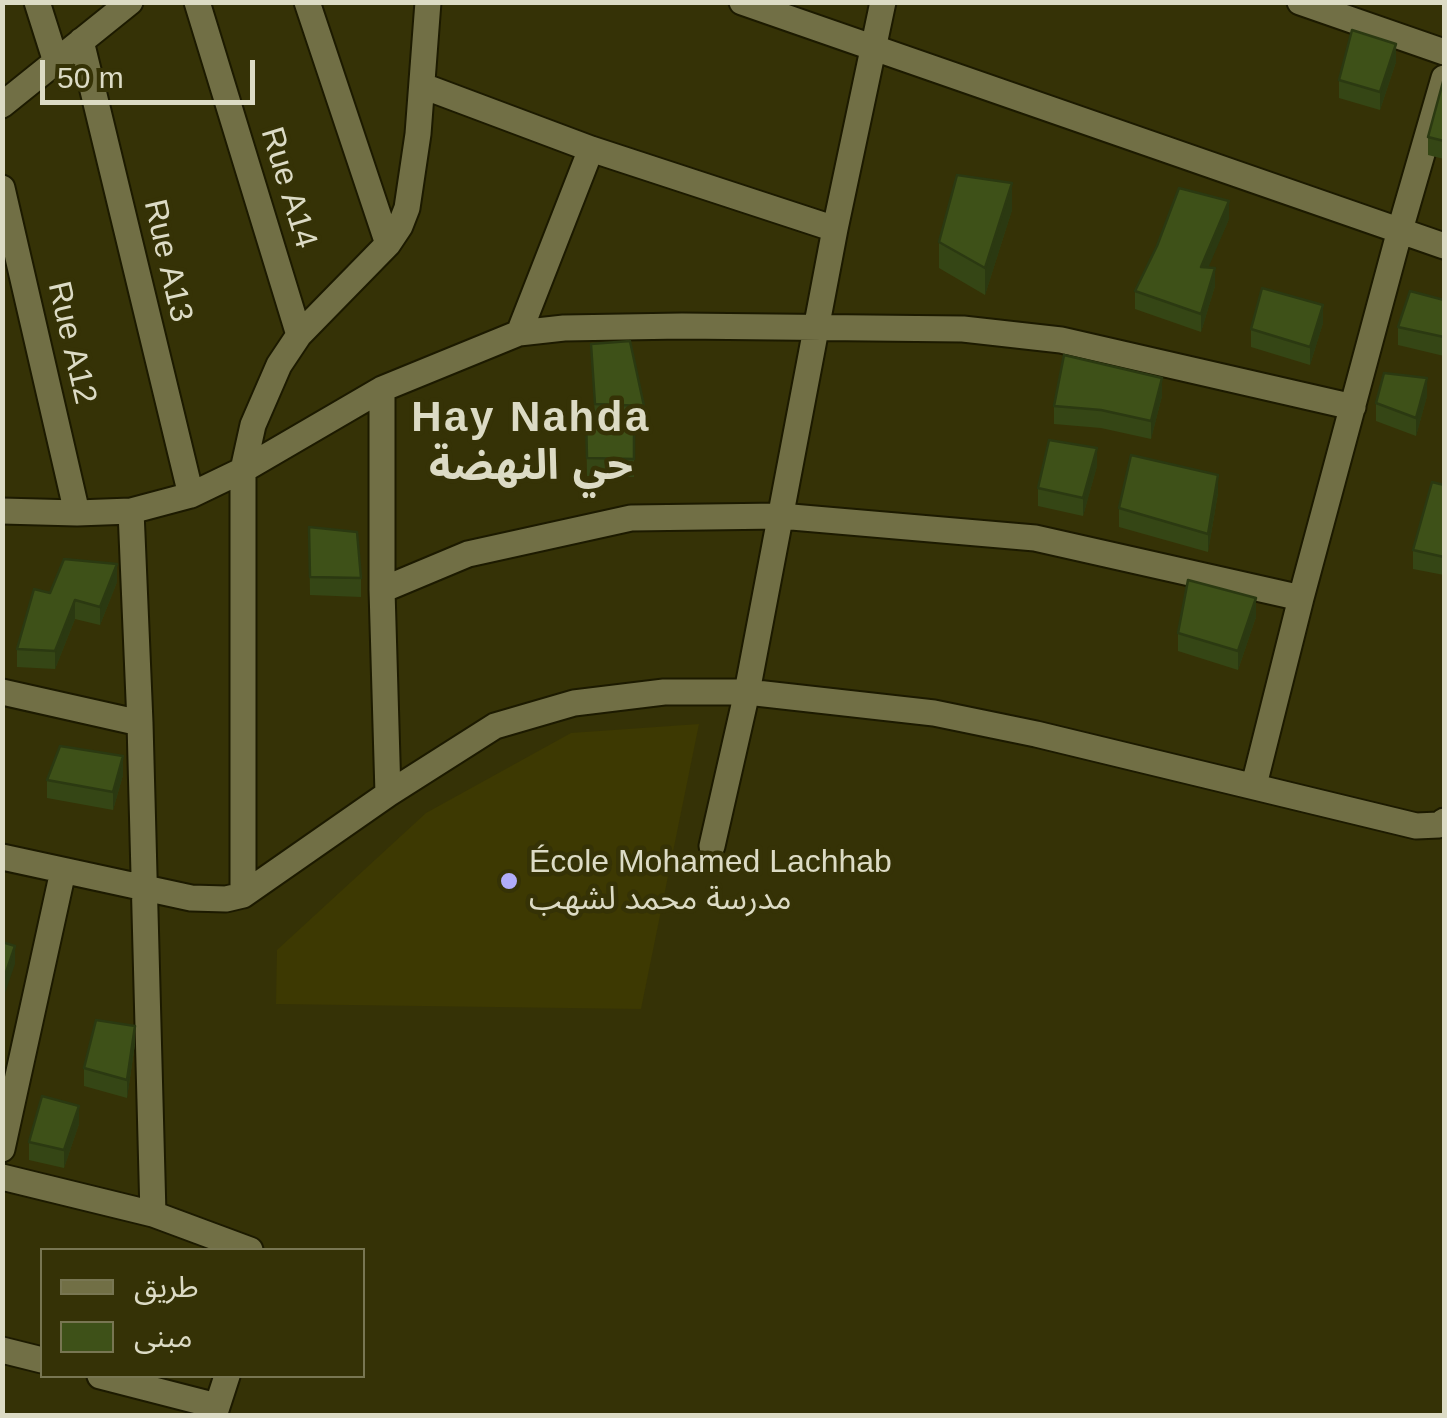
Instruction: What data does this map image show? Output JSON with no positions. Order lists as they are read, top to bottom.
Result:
{
  "streets": {
    "street": ["Rue A14", "Rue A13", "Rue A12"]
  },
  "districts": ["Hay Nahda حي النهضة"],
  "places": ["École Mohamed Lachhab مدرسة محمد لشهب"],
  "legend": ["طريق", "مبنى"],
  "scale_bar": "50 m"
}
